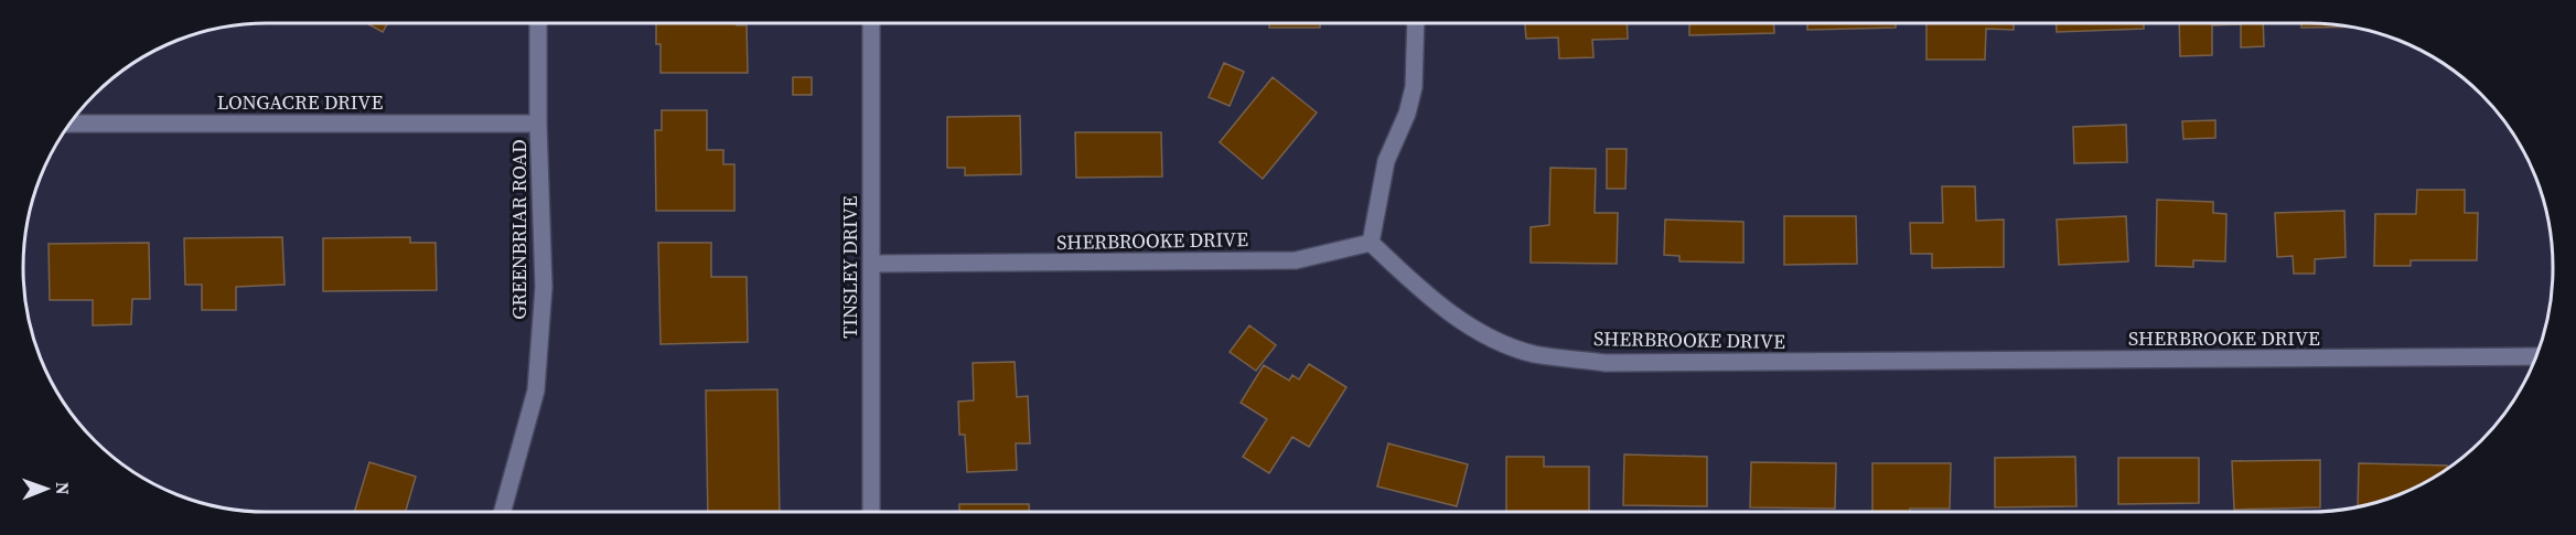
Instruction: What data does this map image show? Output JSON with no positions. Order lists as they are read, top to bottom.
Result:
{
  "streets": {
    "street": [
      "LONGACRE DRIVE",
      "GREENBRIAR ROAD",
      "SHERBROOKE DRIVE",
      "TINSLEY DRIVE"
    ]
  },
  "crossings": [
    ["LONGACRE DRIVE", "GREENBRIAR ROAD"],
    ["SHERBROOKE DRIVE", "TINSLEY DRIVE"]
  ],
  "north": "right"
}
